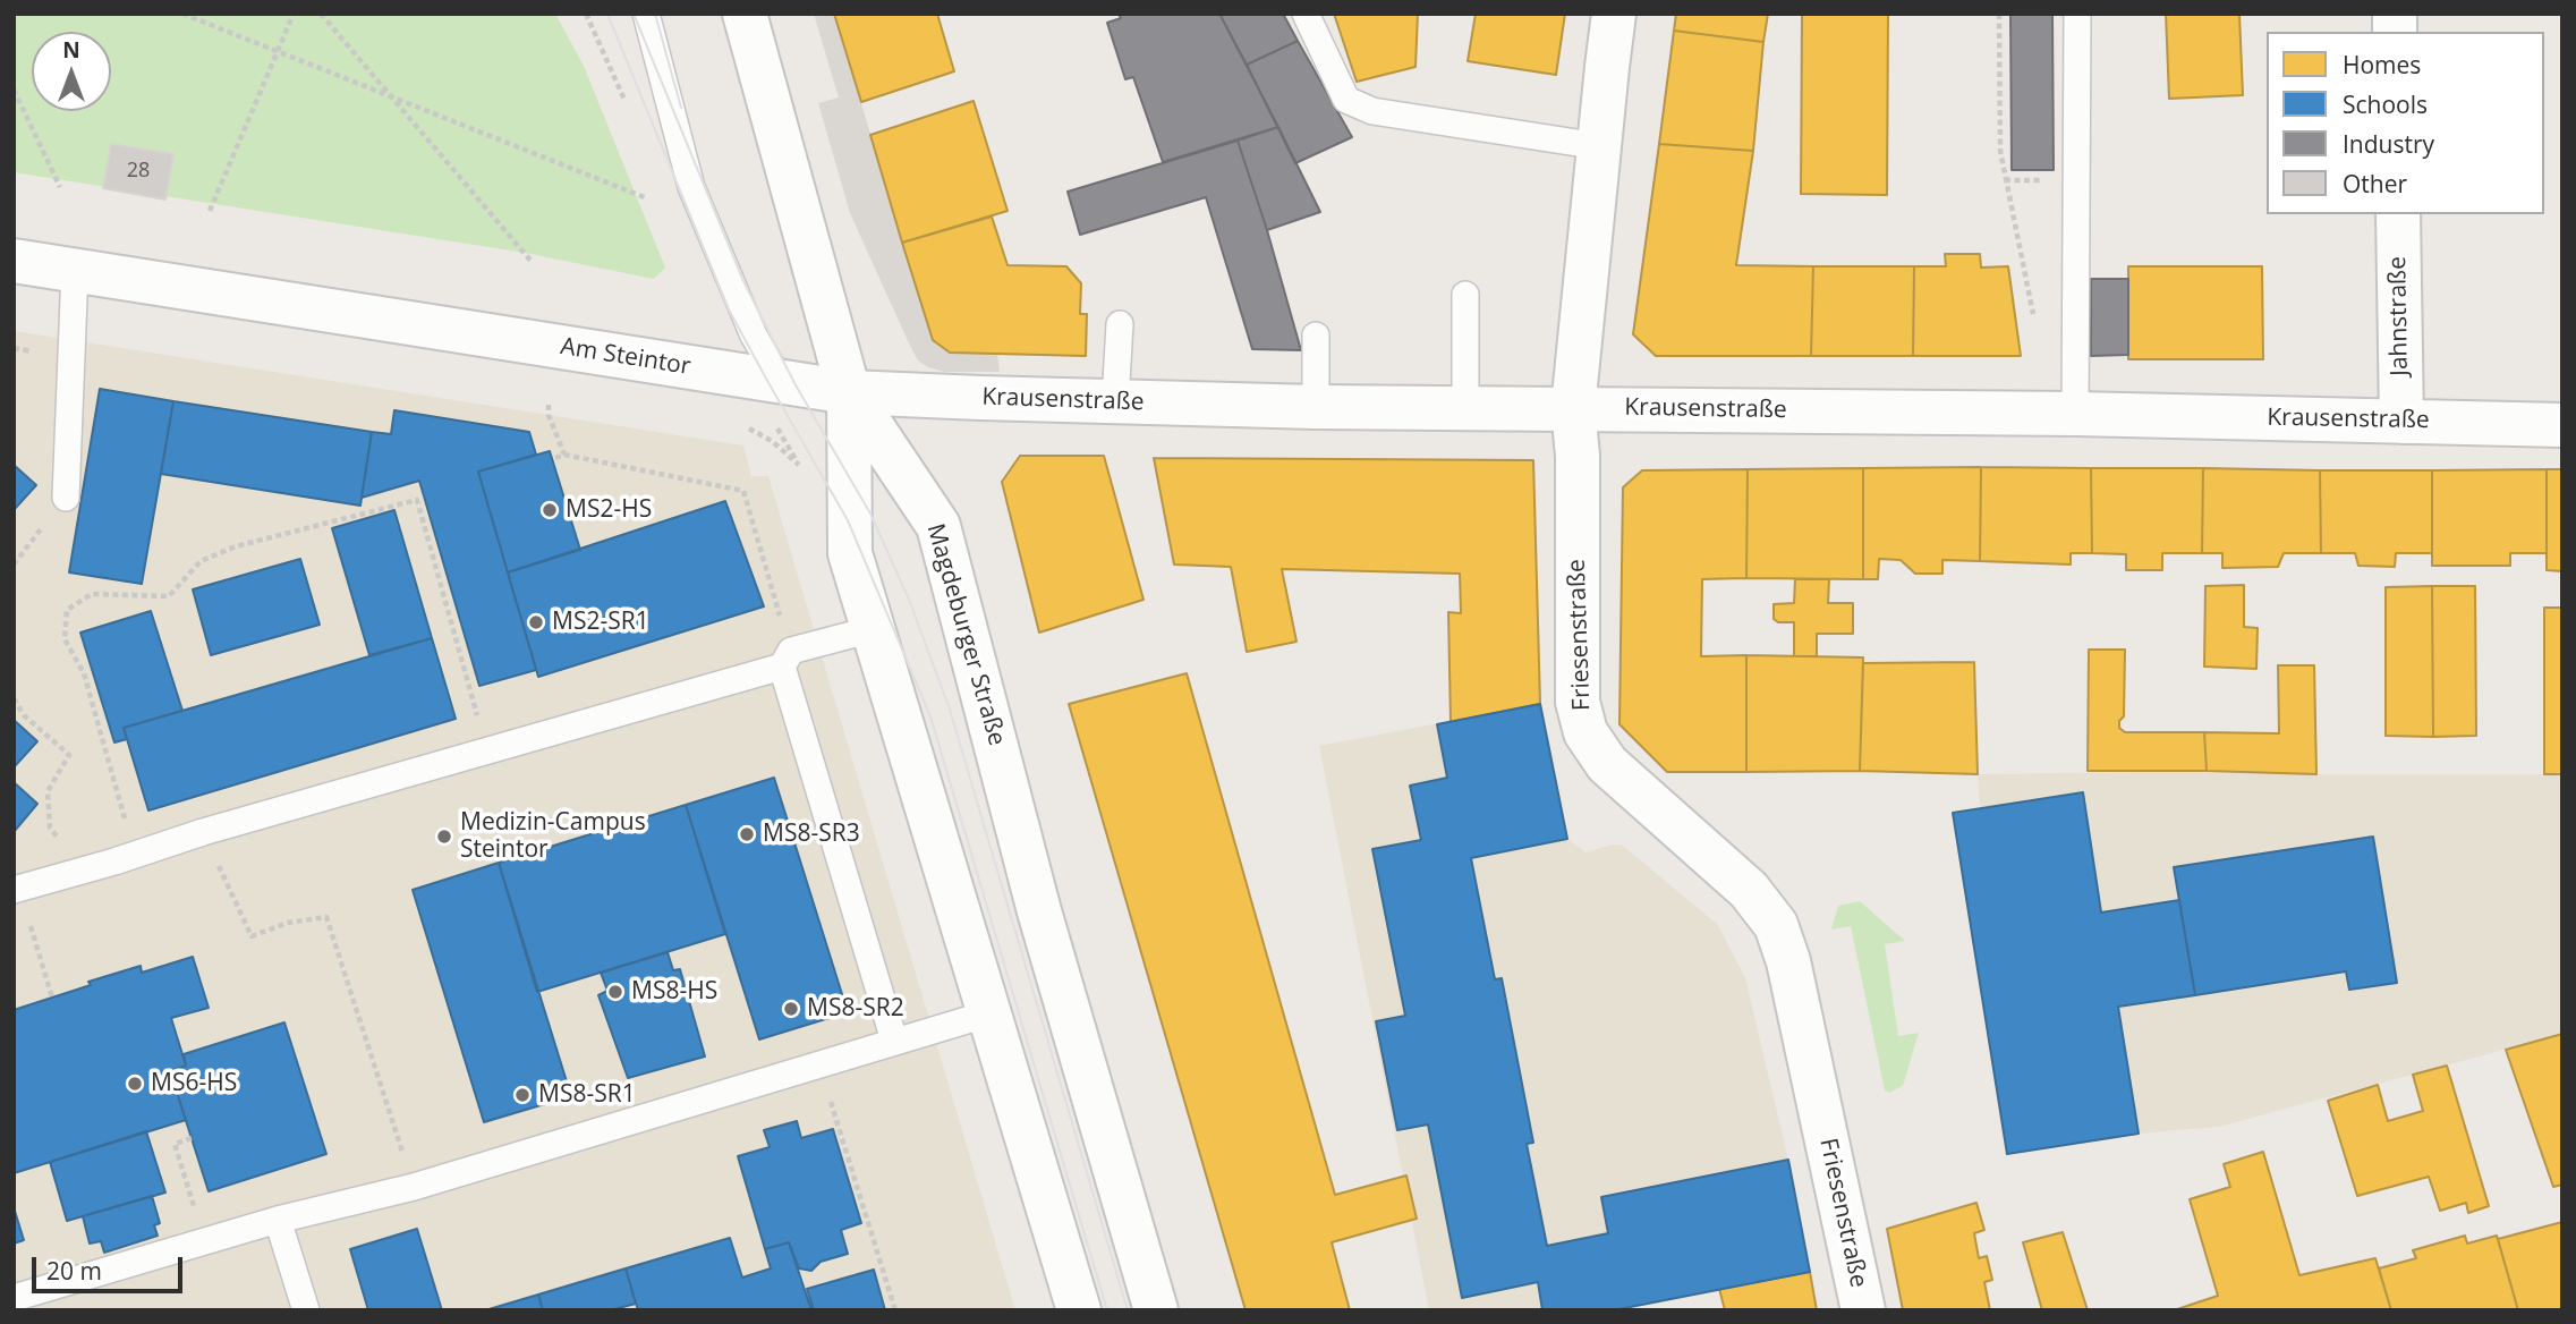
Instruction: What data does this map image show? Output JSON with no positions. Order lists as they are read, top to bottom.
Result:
{
  "streets": {
    "street": [
      "Jahnstraße",
      "Am Steintor",
      "Krausenstraße",
      "Magdeburger Straße",
      "Friesenstraße"
    ]
  },
  "crossings": [
    ["Jahnstraße", "Krausenstraße"],
    ["Am Steintor", "Krausenstraße"],
    ["Am Steintor", "Magdeburger Straße"],
    ["Krausenstraße", "Magdeburger Straße"],
    ["Krausenstraße", "Friesenstraße"]
  ],
  "places": [
    "MS2-HS",
    "MS2-SR1",
    "MS8-SR3",
    "Medizin-Campus Steintor",
    "MS8-HS",
    "MS8-SR2",
    "MS6-HS",
    "MS8-SR1"
  ],
  "house_numbers": ["28"],
  "legend": [
    "Homes",
    "Schools",
    "Industry",
    "Other"
  ],
  "scale_bar": "20 m",
  "north": "top"
}
